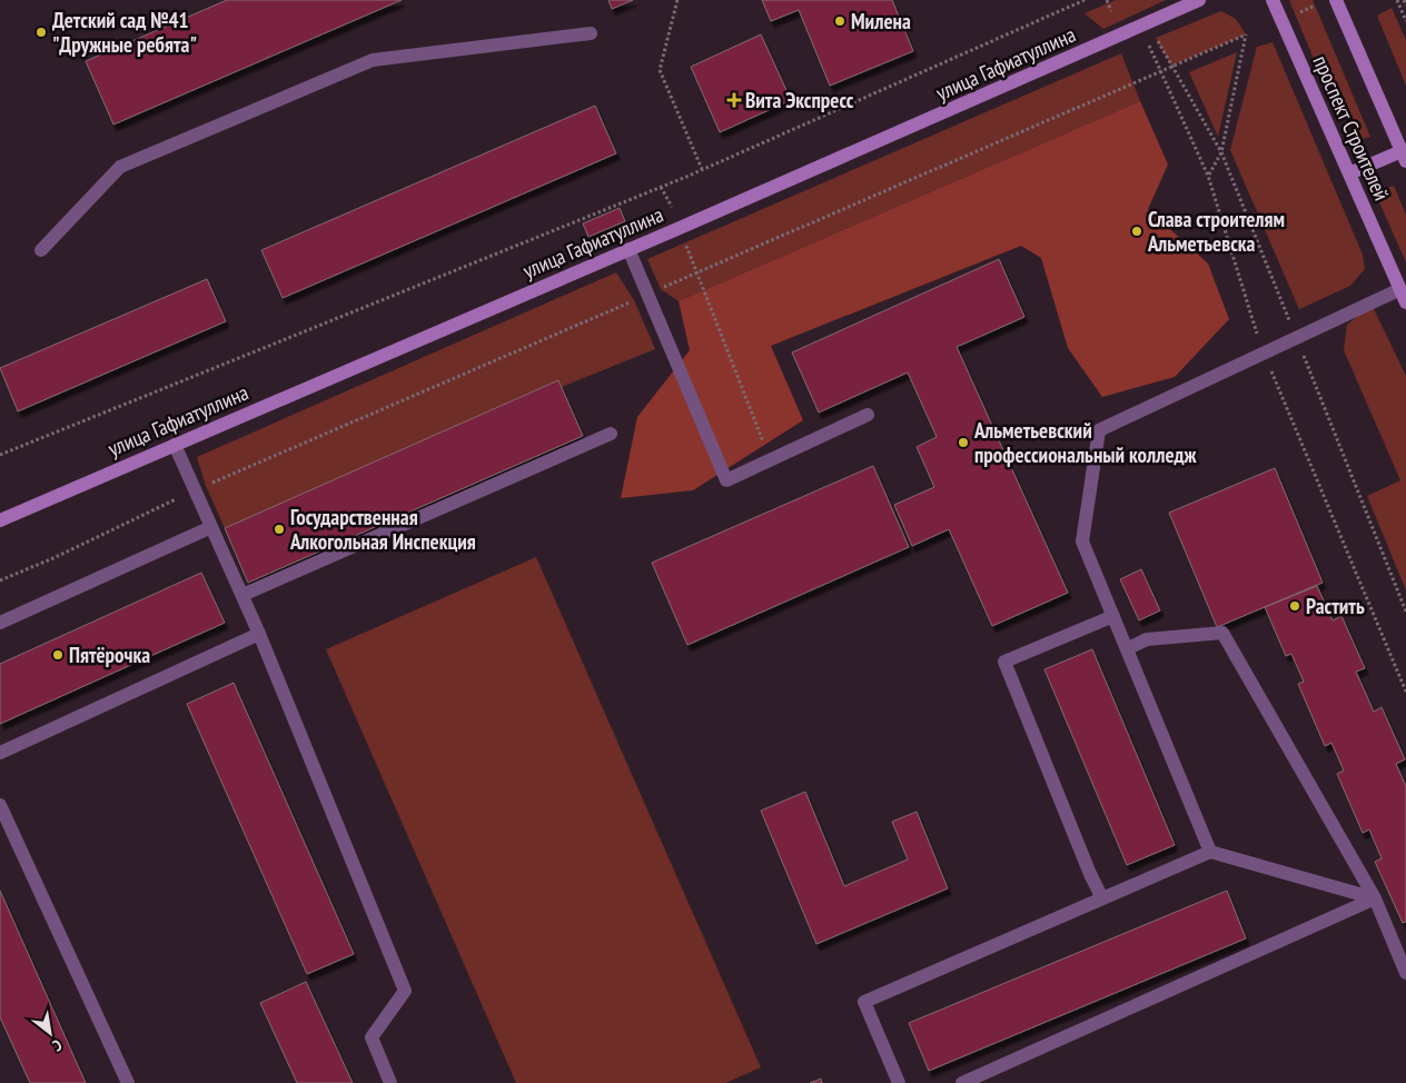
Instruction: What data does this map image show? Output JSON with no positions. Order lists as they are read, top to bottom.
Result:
{
  "streets": {
    "street": ["улица Гафиатуллина", "проспект Строителей"]
  },
  "places": {
    "other": [
      "Милена",
      "Детский сад №41 \"Дружные ребята\"",
      "Слава строителям Альметьевска",
      "Альметьевский профессиональный колледж",
      "Государственная Алкогольная Инспекция",
      "Растить",
      "Пятёрочка"
    ],
    "health": ["Вита Экспресс"]
  },
  "north": "bottom right"
}
